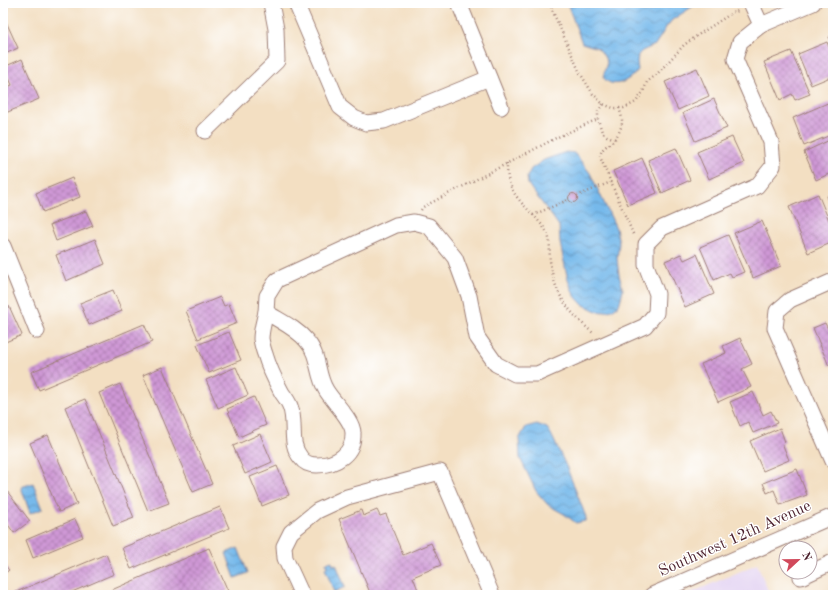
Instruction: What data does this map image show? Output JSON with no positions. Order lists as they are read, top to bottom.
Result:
{
  "streets": {
    "street": ["Southwest 12th Avenue"]
  },
  "north": "right"
}
